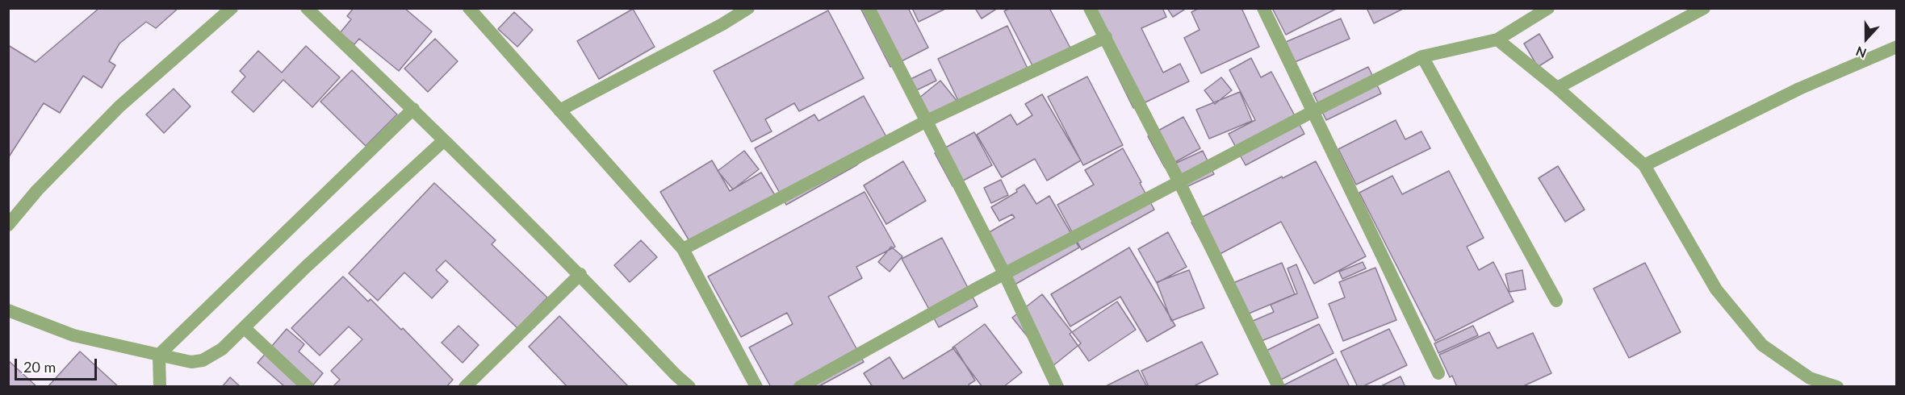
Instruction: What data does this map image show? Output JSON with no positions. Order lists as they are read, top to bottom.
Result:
{
  "scale_bar": "20 m",
  "north": "bottom"
}
